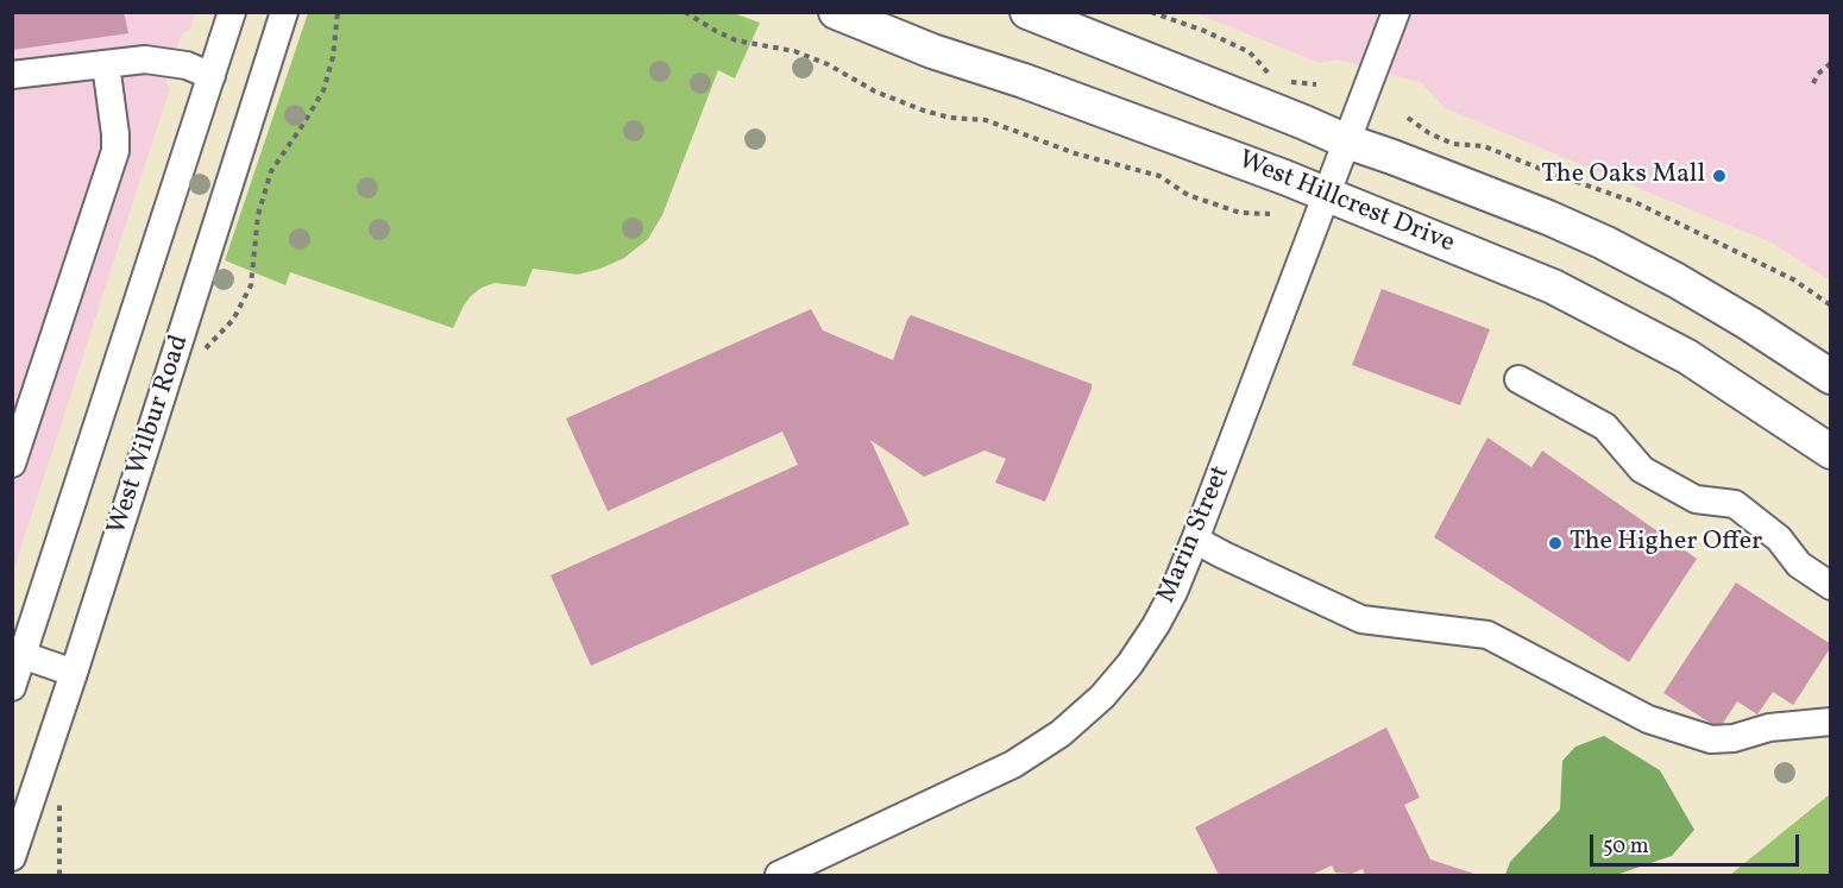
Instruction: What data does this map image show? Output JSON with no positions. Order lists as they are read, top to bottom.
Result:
{
  "streets": {
    "main road": ["West Hillcrest Drive"],
    "street": ["West Wilbur Road", "Marin Street"]
  },
  "crossings": [
    ["West Hillcrest Drive", "Marin Street"]
  ],
  "places": ["The Oaks Mall", "The Higher Offer"],
  "scale_bar": "50 m"
}
